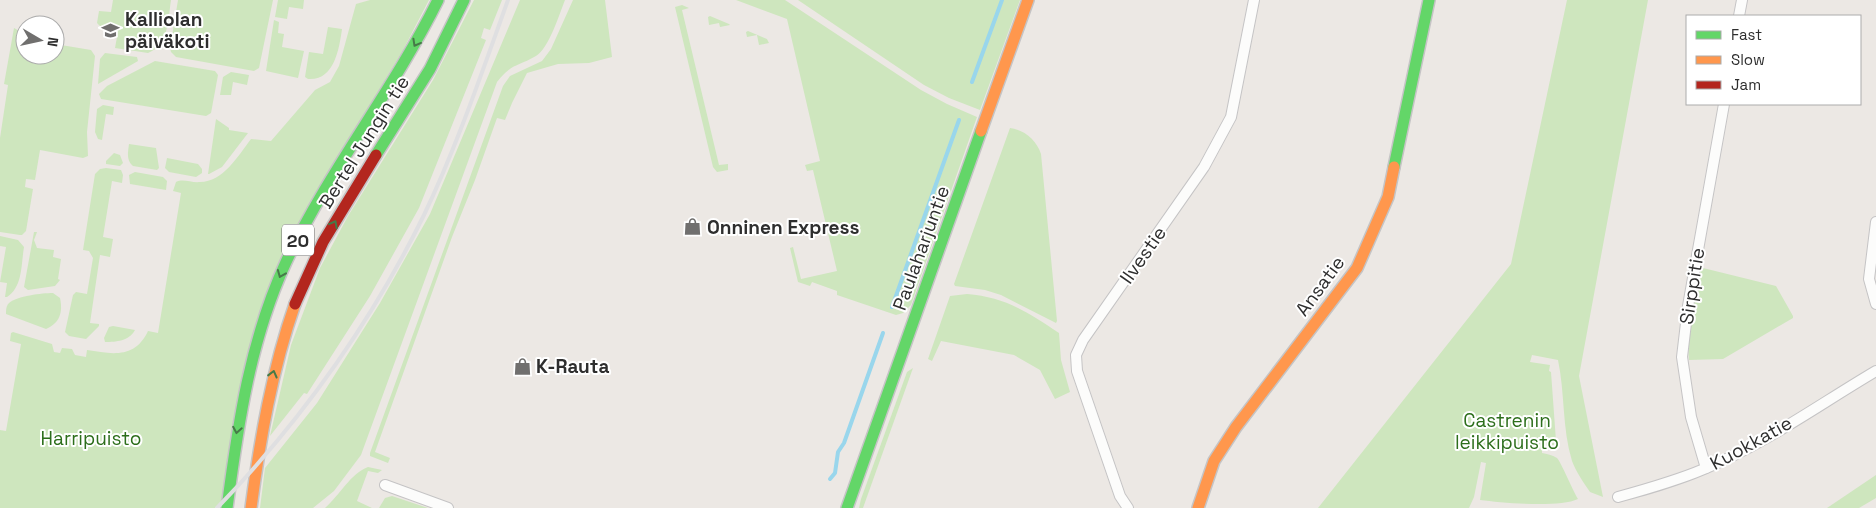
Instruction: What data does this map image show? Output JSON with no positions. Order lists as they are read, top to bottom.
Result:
{
  "streets": {
    "main road": [
      "Bertel Jungin tie",
      "20",
      "Paulaharjuntie",
      "Ansatie"
    ],
    "street": ["Ilvestie", "Sirppitie", "Kuokkatie"]
  },
  "crossings": [
    ["Sirppitie", "Kuokkatie"]
  ],
  "parks": ["Castrenin leikkipuisto", "Harripuisto"],
  "places": {
    "school or university": ["Kalliolan päiväkoti"],
    "shop": ["Onninen Express", "K-Rauta"]
  },
  "legend": ["Fast", "Slow", "Jam"],
  "north": "right"
}
